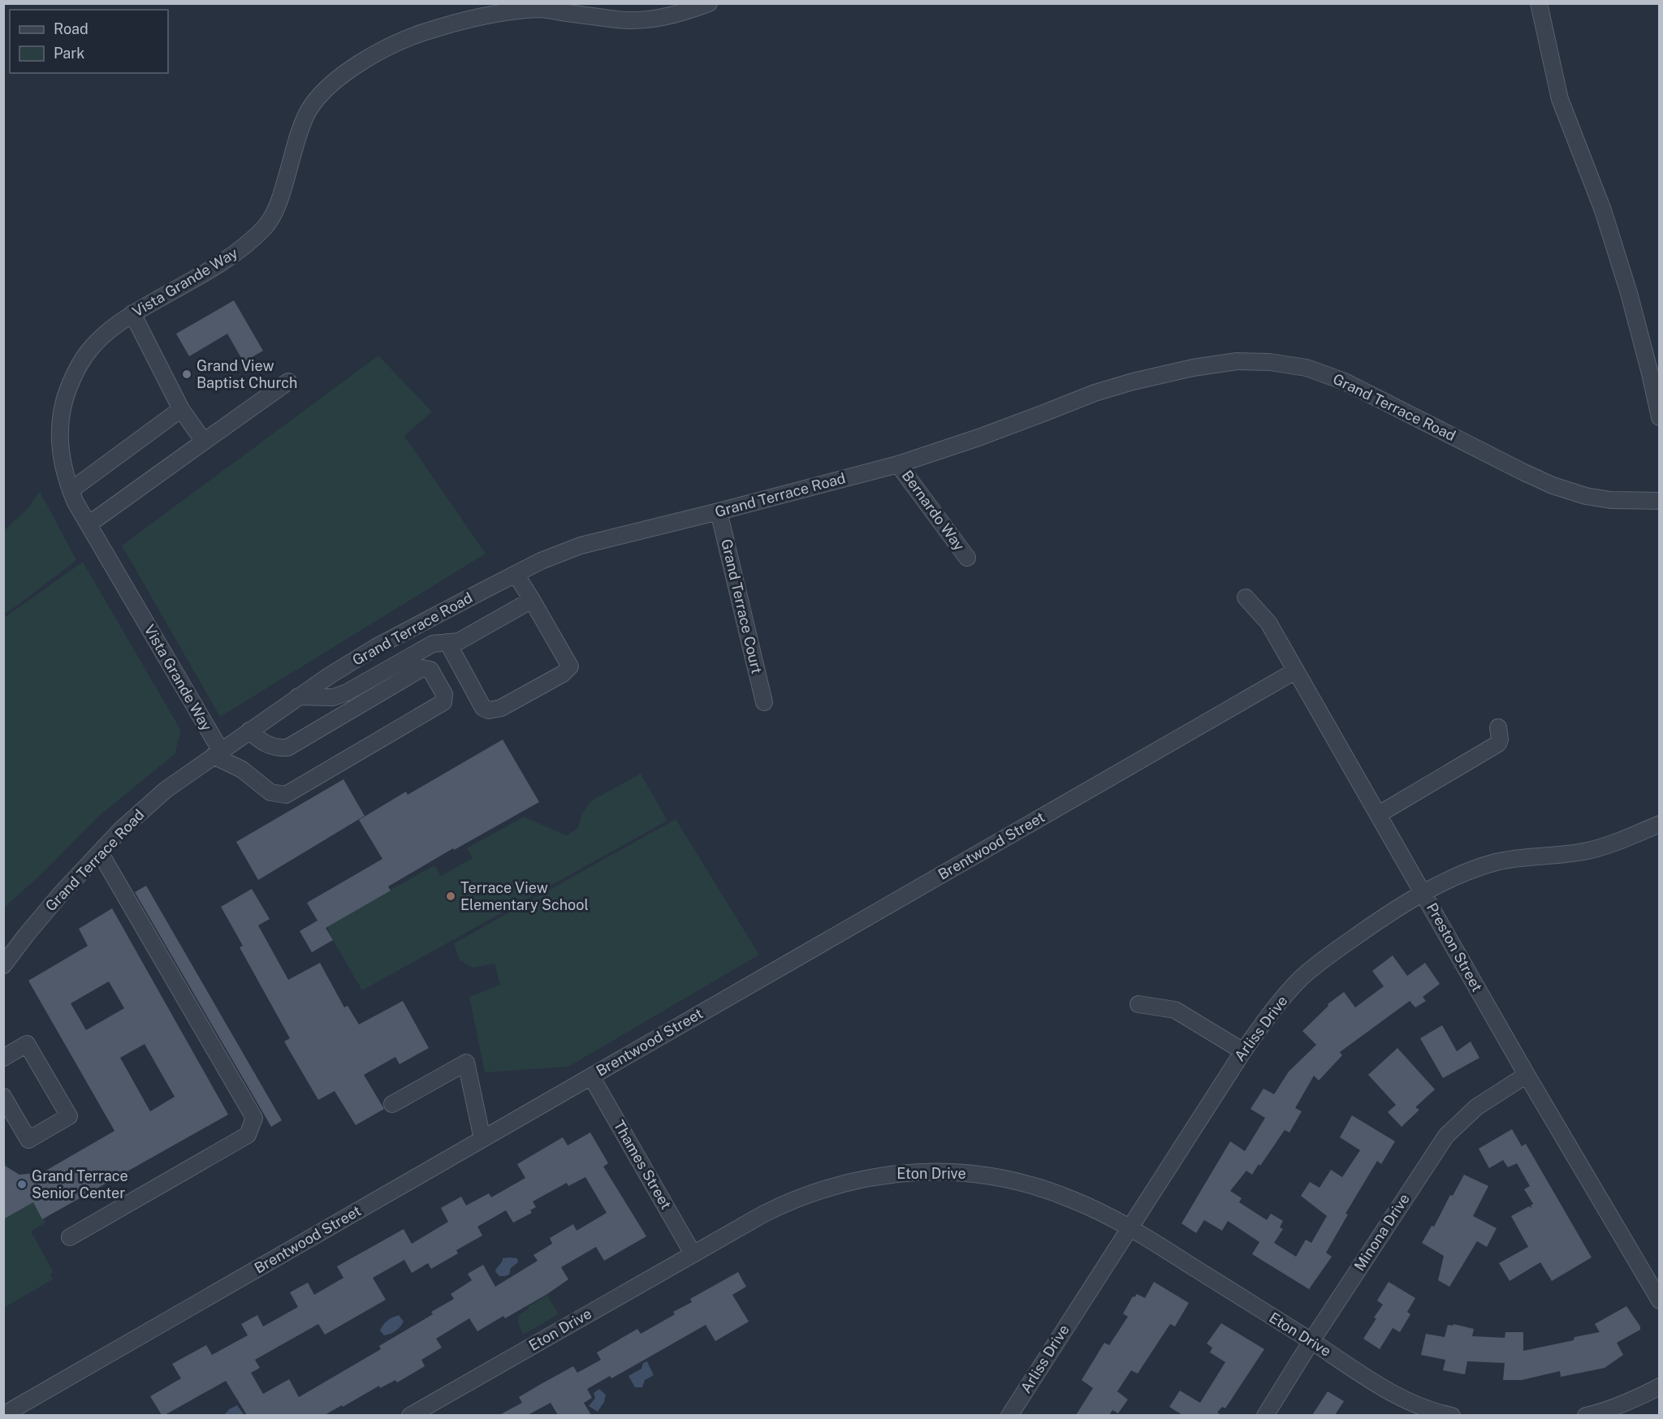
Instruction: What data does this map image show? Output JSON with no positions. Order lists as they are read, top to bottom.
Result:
{
  "streets": {
    "street": [
      "Vista Grande Way",
      "Grand Terrace Road",
      "Bernardo Way",
      "Grand Terrace Court",
      "Brentwood Street",
      "Preston Street",
      "Arliss Drive",
      "Thames Street",
      "Eton Drive",
      "Minona Drive"
    ]
  },
  "crossings": [
    ["Vista Grande Way", "Grand Terrace Road"],
    ["Grand Terrace Road", "Bernardo Way"],
    ["Grand Terrace Road", "Grand Terrace Court"],
    ["Brentwood Street", "Preston Street"],
    ["Brentwood Street", "Thames Street"],
    ["Preston Street", "Arliss Drive"],
    ["Preston Street", "Minona Drive"],
    ["Arliss Drive", "Eton Drive"],
    ["Thames Street", "Eton Drive"],
    ["Eton Drive", "Minona Drive"]
  ],
  "places": ["Grand View Baptist Church", "Terrace View Elementary School", "Grand Terrace Senior Center"],
  "legend": ["Road", "Park"]
}
